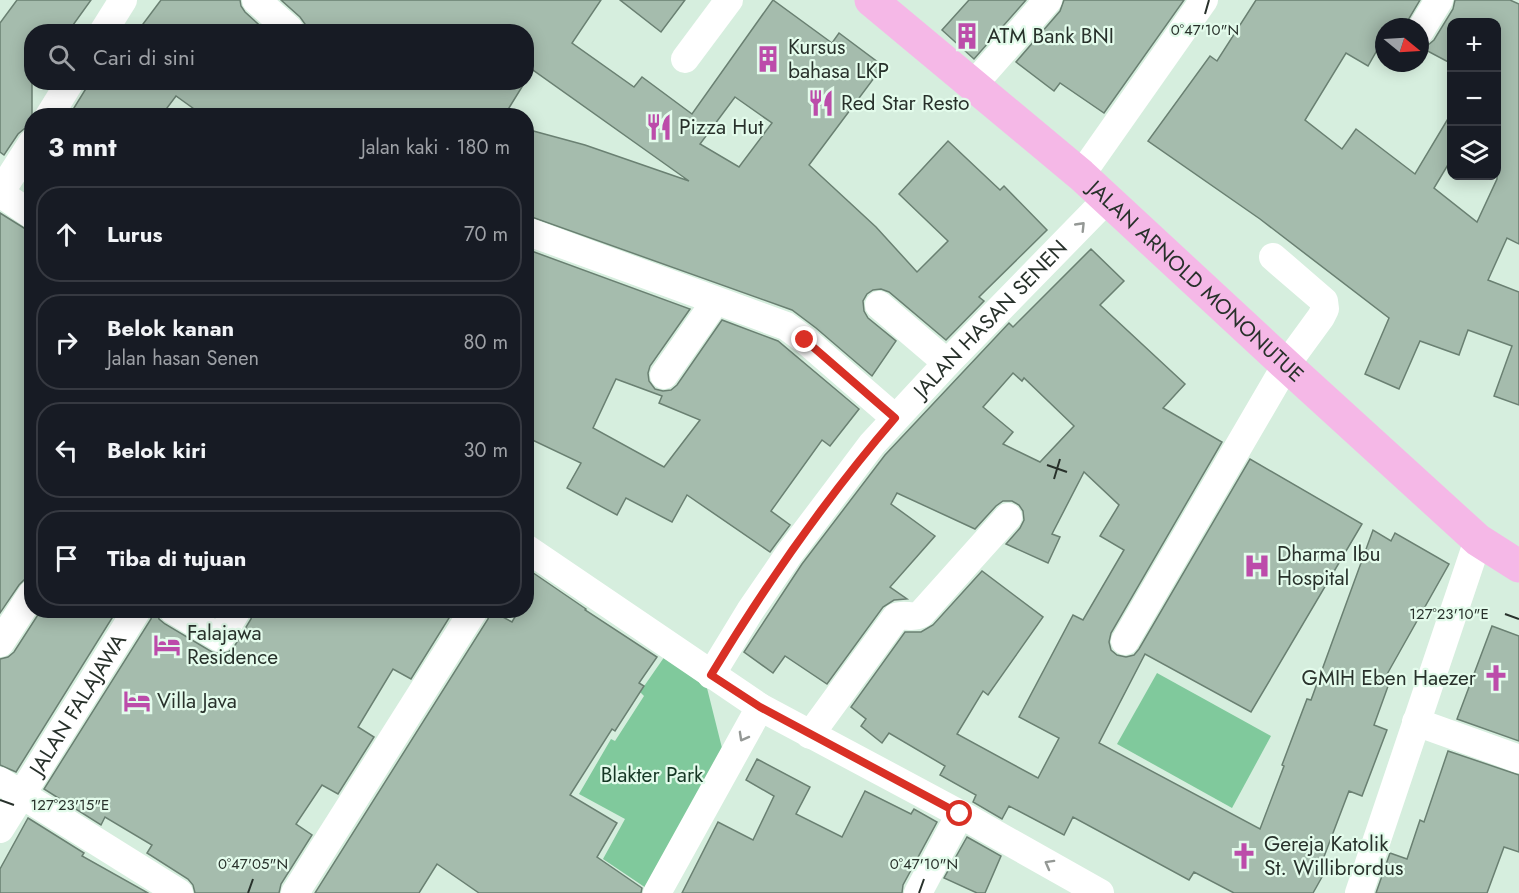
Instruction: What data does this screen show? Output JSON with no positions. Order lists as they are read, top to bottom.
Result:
{
  "streets": {
    "highway": ["JALAN ARNOLD MONONUTUE"],
    "street": ["JALAN HASAN SENEN", "JALAN FALAJAWA"]
  },
  "crossings": [
    ["JALAN ARNOLD MONONUTUE", "JALAN HASAN SENEN"]
  ],
  "one_way": ["JALAN HASAN SENEN"],
  "parks": ["Blakter Park"],
  "places": {
    "building": ["ATM Bank BNI", "Kursus bahasa LKP"],
    "restaurant": ["Red Star Resto", "Pizza Hut"],
    "hospital": ["Dharma Ibu Hospital"],
    "hotel": ["Falajawa Residence", "Villa Java"],
    "church": ["GMIH Eben Haezer", "Gereja Katolik St. Willibrordus"]
  },
  "north": "right",
  "page": {
    "map_buttons": ["+", "−"],
    "search": "Cari di sini",
    "heading": ["3 mnt", "Jalan kaki · 180 m"],
    "list": [
      ["Lurus", "70 m"],
      ["Belok kanan", "Jalan hasan Senen", "80 m"],
      ["Belok kiri", "30 m"],
      "Tiba di tujuan"
    ]
  },
  "coordinates": [
    "0°47'10\"N",
    "127°23'10\"E",
    "127°23'15\"E",
    "0°47'05\"N"
  ]
}
